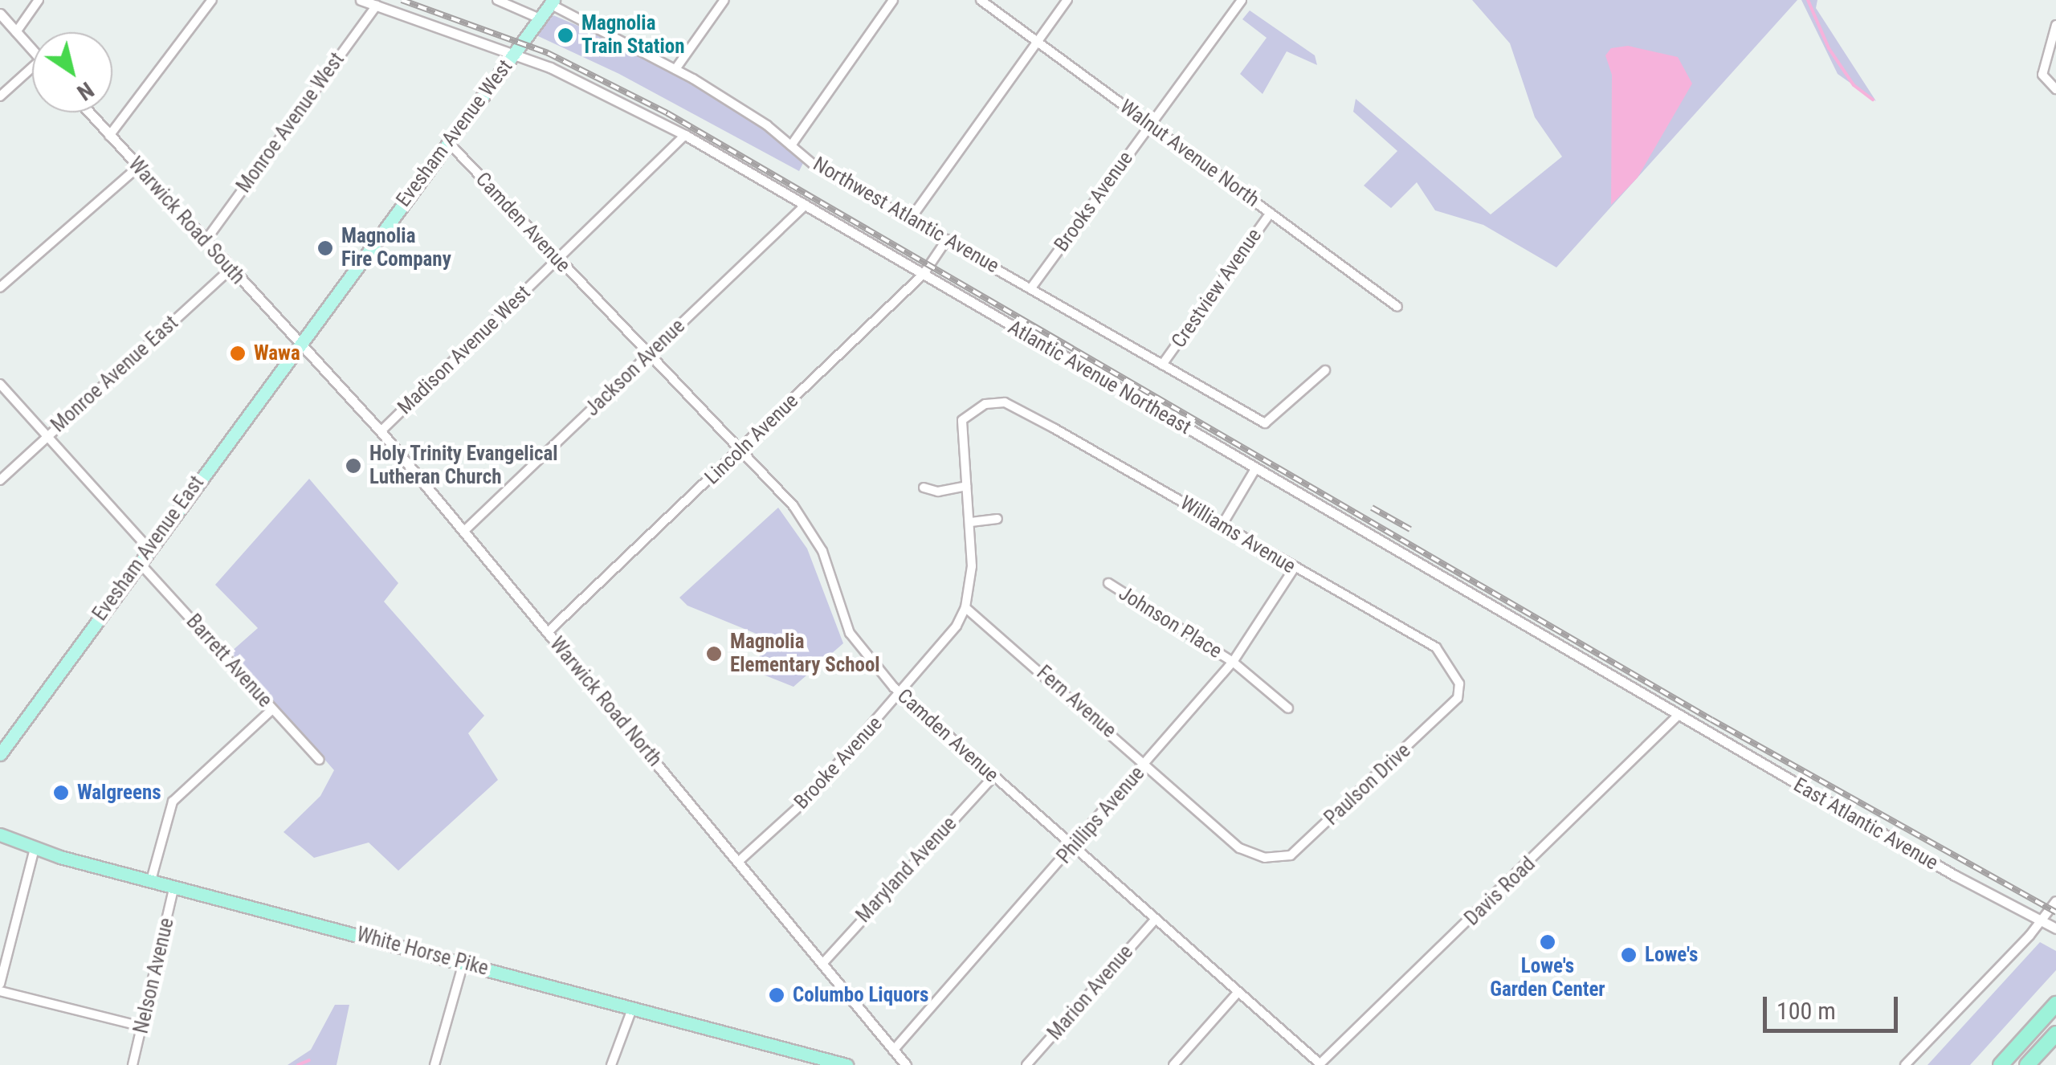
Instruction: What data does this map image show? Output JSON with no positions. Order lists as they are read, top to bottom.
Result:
{
  "streets": {
    "highway": ["White Horse Pike"],
    "main road": ["Evesham Avenue West", "Evesham Avenue East"],
    "street": [
      "Monroe Avenue West",
      "Walnut Avenue North",
      "Brooks Avenue",
      "Northwest Atlantic Avenue",
      "Warwick Road South",
      "Camden Avenue",
      "Crestview Avenue",
      "Madison Avenue West",
      "Jackson Avenue",
      "Monroe Avenue East",
      "Atlantic Avenue Northeast",
      "Lincoln Avenue",
      "Williams Avenue",
      "Johnson Place",
      "Barrett Avenue",
      "Warwick Road North",
      "Fern Avenue",
      "Brooke Avenue",
      "Paulson Drive",
      "Phillips Avenue",
      "East Atlantic Avenue",
      "Maryland Avenue",
      "Davis Road",
      "Nelson Avenue",
      "Marion Avenue"
    ]
  },
  "crossings": [
    ["Monroe Avenue West", "Warwick Road South"],
    ["Monroe Avenue West", "Atlantic Avenue Northeast"],
    ["Evesham Avenue West", "Northwest Atlantic Avenue"],
    ["Evesham Avenue West", "Warwick Road South"],
    ["Evesham Avenue West", "Camden Avenue"],
    ["Evesham Avenue West", "Atlantic Avenue Northeast"],
    ["Evesham Avenue West", "Evesham Avenue East"],
    ["Evesham Avenue West", "Warwick Road North"],
    ["Walnut Avenue North", "Brooks Avenue"],
    ["Walnut Avenue North", "Crestview Avenue"],
    ["Brooks Avenue", "Northwest Atlantic Avenue"],
    ["Northwest Atlantic Avenue", "Crestview Avenue"],
    ["Northwest Atlantic Avenue", "Lincoln Avenue"],
    ["Warwick Road South", "Monroe Avenue East"],
    ["Warwick Road South", "Evesham Avenue East"],
    ["Warwick Road South", "Warwick Road North"],
    ["Camden Avenue", "Madison Avenue West"],
    ["Camden Avenue", "Jackson Avenue"],
    ["Camden Avenue", "Lincoln Avenue"],
    ["Camden Avenue", "Brooke Avenue"],
    ["Camden Avenue", "Phillips Avenue"],
    ["Camden Avenue", "Maryland Avenue"],
    ["Camden Avenue", "Davis Road"],
    ["Camden Avenue", "Marion Avenue"],
    ["Madison Avenue West", "Atlantic Avenue Northeast"],
    ["Madison Avenue West", "Warwick Road North"],
    ["Jackson Avenue", "Atlantic Avenue Northeast"],
    ["Jackson Avenue", "Warwick Road North"],
    ["Atlantic Avenue Northeast", "Lincoln Avenue"],
    ["Atlantic Avenue Northeast", "East Atlantic Avenue"],
    ["Atlantic Avenue Northeast", "Davis Road"],
    ["Lincoln Avenue", "Warwick Road North"],
    ["Williams Avenue", "Paulson Drive"],
    ["Williams Avenue", "Phillips Avenue"],
    ["Evesham Avenue East", "Barrett Avenue"],
    ["Evesham Avenue East", "Warwick Road North"],
    ["Johnson Place", "Phillips Avenue"],
    ["Warwick Road North", "Brooke Avenue"],
    ["Warwick Road North", "Phillips Avenue"],
    ["Warwick Road North", "Maryland Avenue"],
    ["Fern Avenue", "Brooke Avenue"],
    ["Fern Avenue", "Paulson Drive"],
    ["Fern Avenue", "Phillips Avenue"],
    ["East Atlantic Avenue", "Davis Road"],
    ["White Horse Pike", "Nelson Avenue"]
  ],
  "places": [
    "Magnolia Train Station",
    "Magnolia Fire Company",
    "Wawa",
    "Holy Trinity Evangelical Lutheran Church",
    "Magnolia Elementary School",
    "Walgreens",
    "Lowe's Garden Center",
    "Lowe's",
    "Columbo Liquors"
  ],
  "scale_bar": "100 m",
  "north": "bottom right"
}
